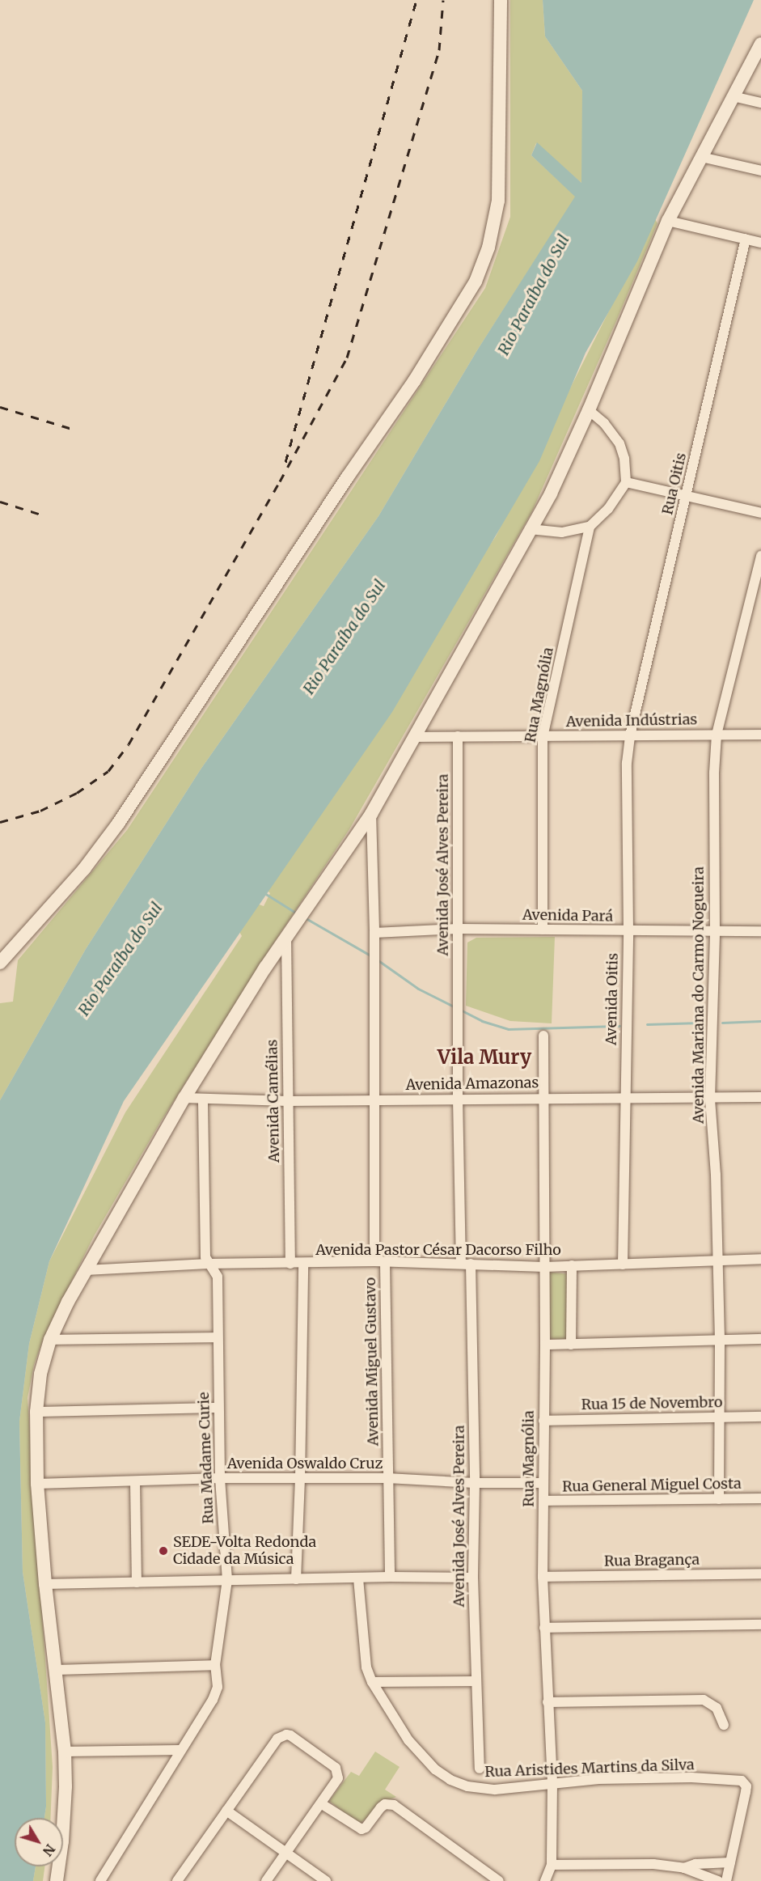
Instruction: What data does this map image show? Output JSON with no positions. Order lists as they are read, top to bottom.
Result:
{
  "streets": {
    "street": [
      "Rua Oitis",
      "Rua Magnólia",
      "Avenida Indústrias",
      "Avenida José Alves Pereira",
      "Avenida Pará",
      "Avenida Mariana do Carmo Nogueira",
      "Avenida Oitis",
      "Avenida Amazonas",
      "Avenida Camélias",
      "Avenida Pastor César Dacorso Filho",
      "Avenida Miguel Gustavo",
      "Rua 15 de Novembro",
      "Rua Madame Curie",
      "Avenida Oswaldo Cruz",
      "Rua General Miguel Costa",
      "Rua Bragança",
      "Rua Aristides Martins da Silva"
    ]
  },
  "crossings": [
    ["Rua Oitis", "Avenida Indústrias"],
    ["Rua Oitis", "Avenida Oitis"],
    ["Rua Magnólia", "Avenida Indústrias"],
    ["Rua Magnólia", "Avenida Pará"],
    ["Rua Magnólia", "Avenida Amazonas"],
    ["Rua Magnólia", "Avenida Pastor César Dacorso Filho"],
    ["Rua Magnólia", "Rua 15 de Novembro"],
    ["Rua Magnólia", "Avenida Oswaldo Cruz"],
    ["Rua Magnólia", "Rua General Miguel Costa"],
    ["Rua Magnólia", "Rua Bragança"],
    ["Rua Magnólia", "Rua Aristides Martins da Silva"],
    ["Avenida Indústrias", "Avenida José Alves Pereira"],
    ["Avenida Indústrias", "Avenida Mariana do Carmo Nogueira"],
    ["Avenida Indústrias", "Avenida Oitis"],
    ["Avenida José Alves Pereira", "Avenida Pará"],
    ["Avenida José Alves Pereira", "Avenida Amazonas"],
    ["Avenida José Alves Pereira", "Avenida Pastor César Dacorso Filho"],
    ["Avenida José Alves Pereira", "Avenida Oswaldo Cruz"],
    ["Avenida Pará", "Avenida Mariana do Carmo Nogueira"],
    ["Avenida Pará", "Avenida Oitis"],
    ["Avenida Pará", "Avenida Miguel Gustavo"],
    ["Avenida Mariana do Carmo Nogueira", "Avenida Amazonas"],
    ["Avenida Mariana do Carmo Nogueira", "Avenida Pastor César Dacorso Filho"],
    ["Avenida Mariana do Carmo Nogueira", "Rua 15 de Novembro"],
    ["Avenida Mariana do Carmo Nogueira", "Rua General Miguel Costa"],
    ["Avenida Oitis", "Avenida Amazonas"],
    ["Avenida Oitis", "Avenida Pastor César Dacorso Filho"],
    ["Avenida Amazonas", "Avenida Camélias"],
    ["Avenida Amazonas", "Avenida Miguel Gustavo"],
    ["Avenida Amazonas", "Rua Madame Curie"],
    ["Avenida Camélias", "Avenida Pastor César Dacorso Filho"],
    ["Avenida Pastor César Dacorso Filho", "Avenida Miguel Gustavo"],
    ["Avenida Pastor César Dacorso Filho", "Rua Madame Curie"],
    ["Avenida Miguel Gustavo", "Avenida Oswaldo Cruz"],
    ["Rua Madame Curie", "Avenida Oswaldo Cruz"]
  ],
  "districts": ["Vila Mury"],
  "water": ["Rio Paraíba do Sul"],
  "places": ["SEDE-Volta Redonda Cidade da Música"],
  "north": "bottom right"
}
